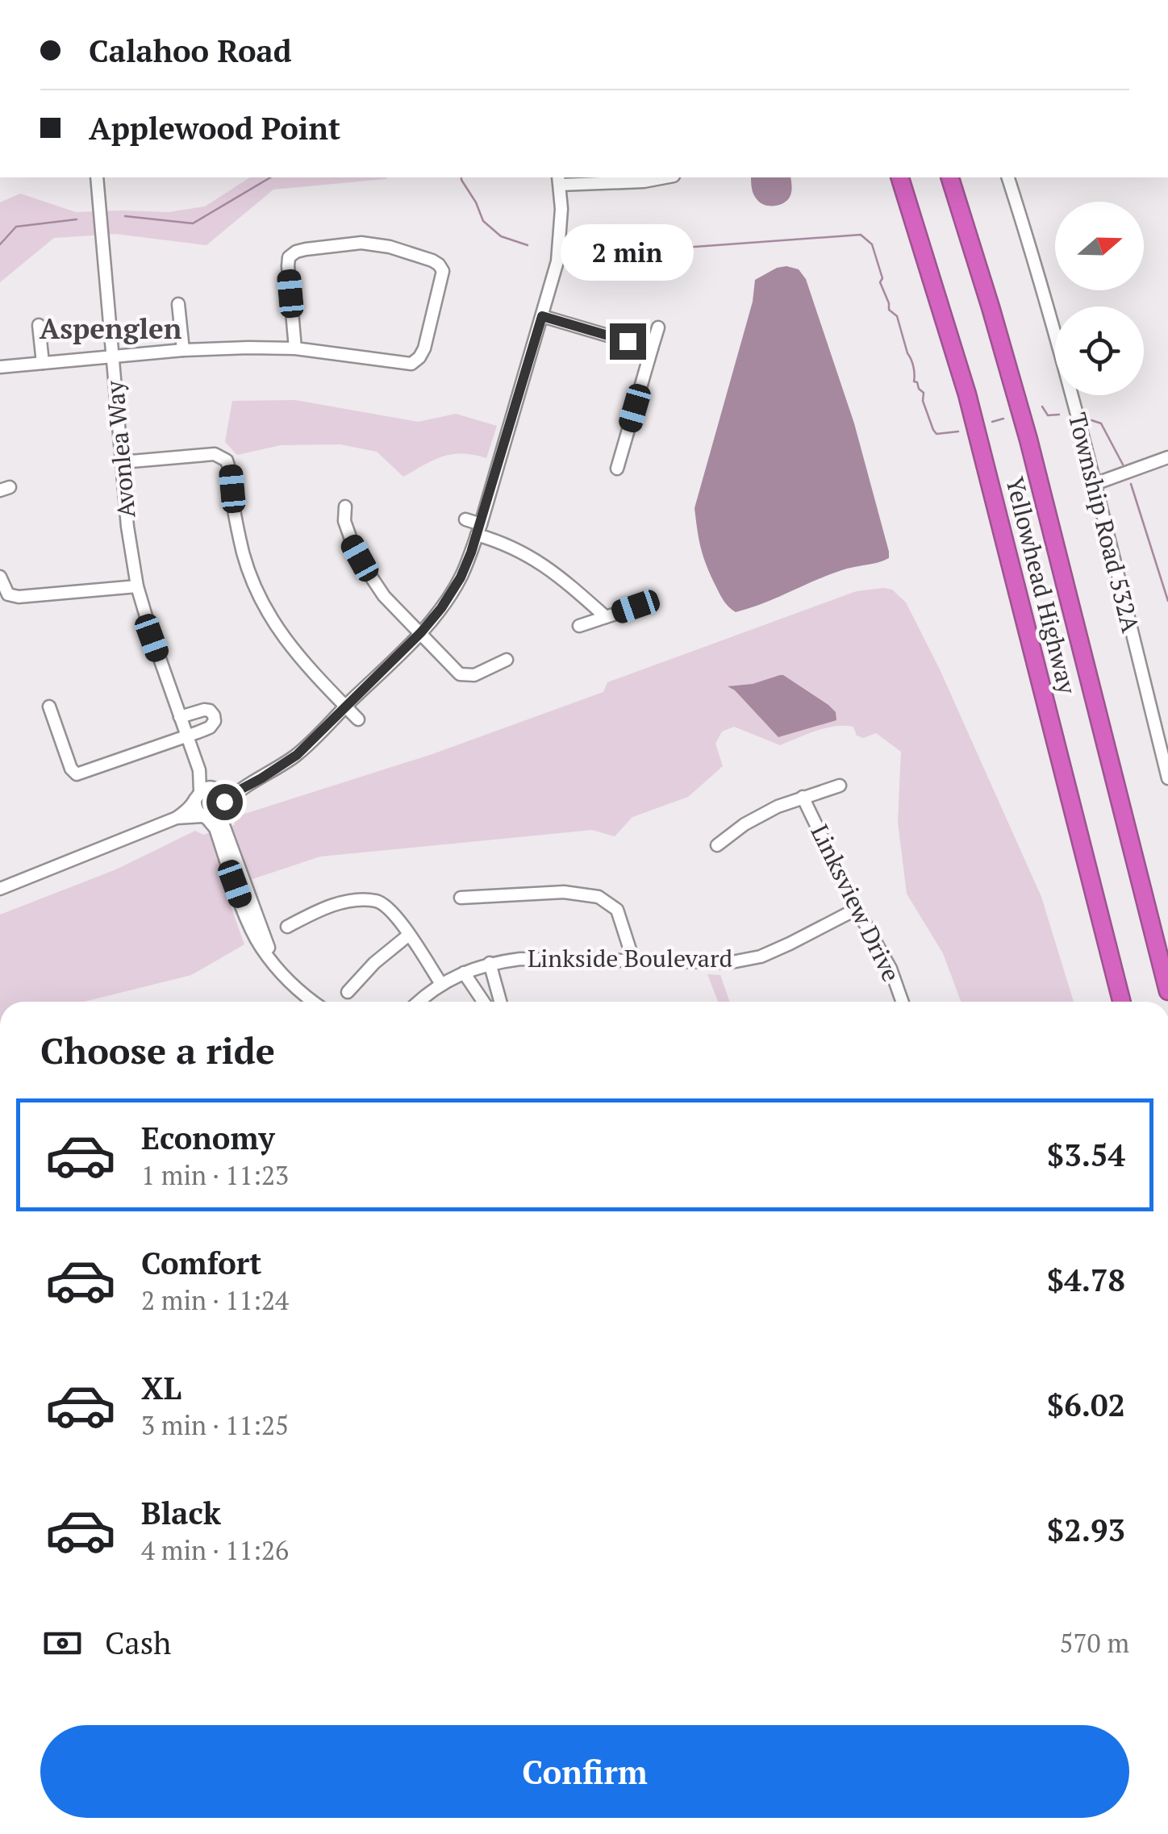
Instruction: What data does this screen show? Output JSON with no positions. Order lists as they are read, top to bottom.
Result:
{
  "streets": {
    "highway": ["Yellowhead Highway"],
    "street": [
      "Avonlea Way",
      "Township Road 532A",
      "Linksview Drive",
      "Linkside Boulevard"
    ]
  },
  "crossings": [
    ["Linksview Drive", "Linkside Boulevard"]
  ],
  "districts": ["Aspenglen"],
  "north": "right",
  "page": {
    "banner": ["Calahoo Road", "Applewood Point"],
    "bubble": "2 min",
    "heading": "Choose a ride",
    "list": [
      {
        "name": "Economy",
        "note": "1 min · 11:23",
        "value": "$3.54"
      },
      {
        "name": "Comfort",
        "note": "2 min · 11:24",
        "value": "$4.78"
      },
      {
        "name": "XL",
        "note": "3 min · 11:25",
        "value": "$6.02"
      },
      {
        "name": "Black",
        "note": "4 min · 11:26",
        "value": "$2.93"
      }
    ],
    "pay": ["Cash", "570 m"],
    "buttons": "Confirm"
  }
}
